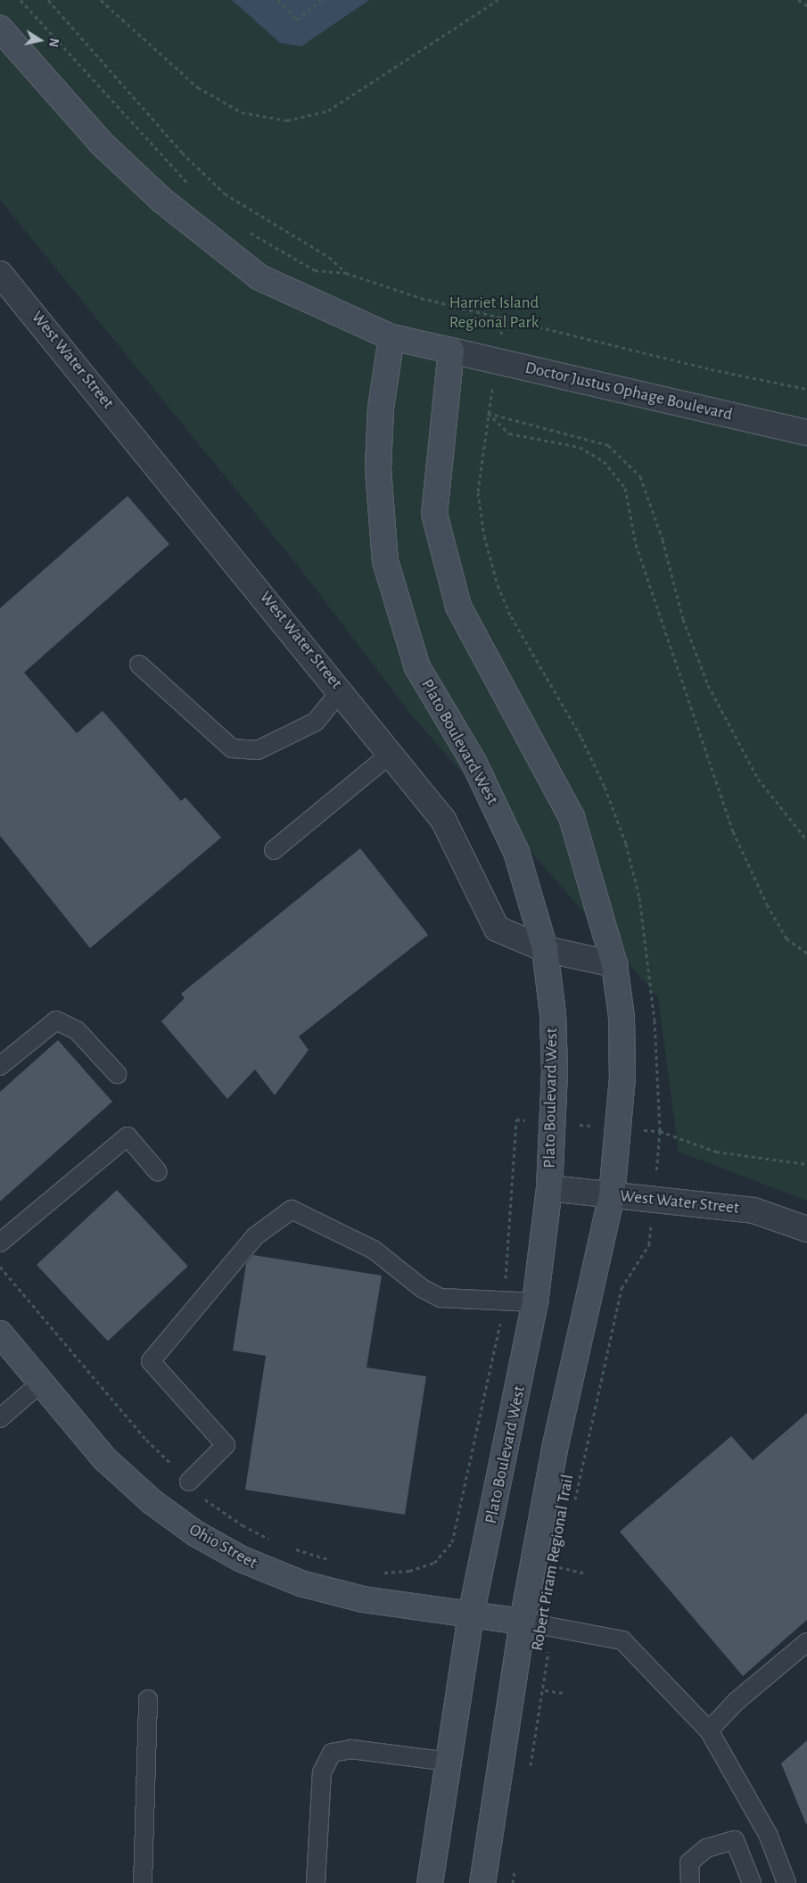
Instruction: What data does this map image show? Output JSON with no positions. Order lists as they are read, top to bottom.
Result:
{
  "streets": {
    "street": [
      "West Water Street",
      "Doctor Justus Ophage Boulevard",
      "Plato Boulevard West",
      "Ohio Street"
    ],
    "path": ["Robert Piram Regional Trail"]
  },
  "crossings": [
    ["West Water Street", "Plato Boulevard West"],
    ["Plato Boulevard West", "Ohio Street"]
  ],
  "parks": ["Harriet Island Regional Park"],
  "north": "right"
}
